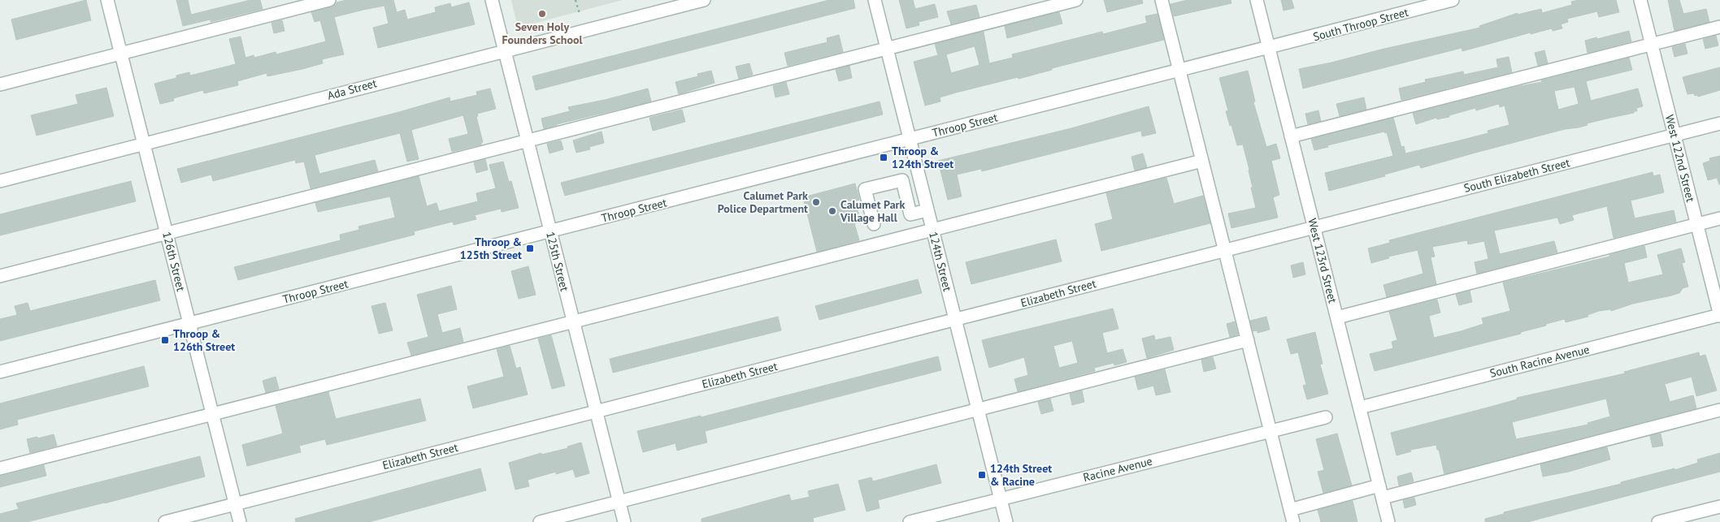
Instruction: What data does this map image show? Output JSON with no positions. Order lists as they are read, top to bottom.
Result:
{
  "streets": {
    "street": [
      "South Throop Street",
      "Ada Street",
      "Throop Street",
      "West 122nd Street",
      "South Elizabeth Street",
      "West 123rd Street",
      "126th Street",
      "125th Street",
      "124th Street",
      "Elizabeth Street",
      "South Racine Avenue",
      "Racine Avenue"
    ]
  },
  "crossings": [
    ["South Throop Street", "Throop Street"],
    ["South Throop Street", "West 123rd Street"],
    ["Ada Street", "126th Street"],
    ["Ada Street", "125th Street"],
    ["Throop Street", "West 123rd Street"],
    ["Throop Street", "126th Street"],
    ["Throop Street", "125th Street"],
    ["Throop Street", "124th Street"],
    ["West 122nd Street", "South Elizabeth Street"],
    ["West 122nd Street", "South Racine Avenue"],
    ["South Elizabeth Street", "West 123rd Street"],
    ["South Elizabeth Street", "Elizabeth Street"],
    ["West 123rd Street", "Elizabeth Street"],
    ["West 123rd Street", "South Racine Avenue"],
    ["126th Street", "Elizabeth Street"],
    ["125th Street", "Elizabeth Street"],
    ["124th Street", "Elizabeth Street"],
    ["124th Street", "Racine Avenue"]
  ],
  "places": {
    "other": ["Seven Holy Founders School", "Calumet Park Police Department", "Calumet Park Village Hall"],
    "transit": [
      "Throop & 124th Street",
      "Throop & 125th Street",
      "Throop & 126th Street",
      "124th Street & Racine"
    ]
  }
}
